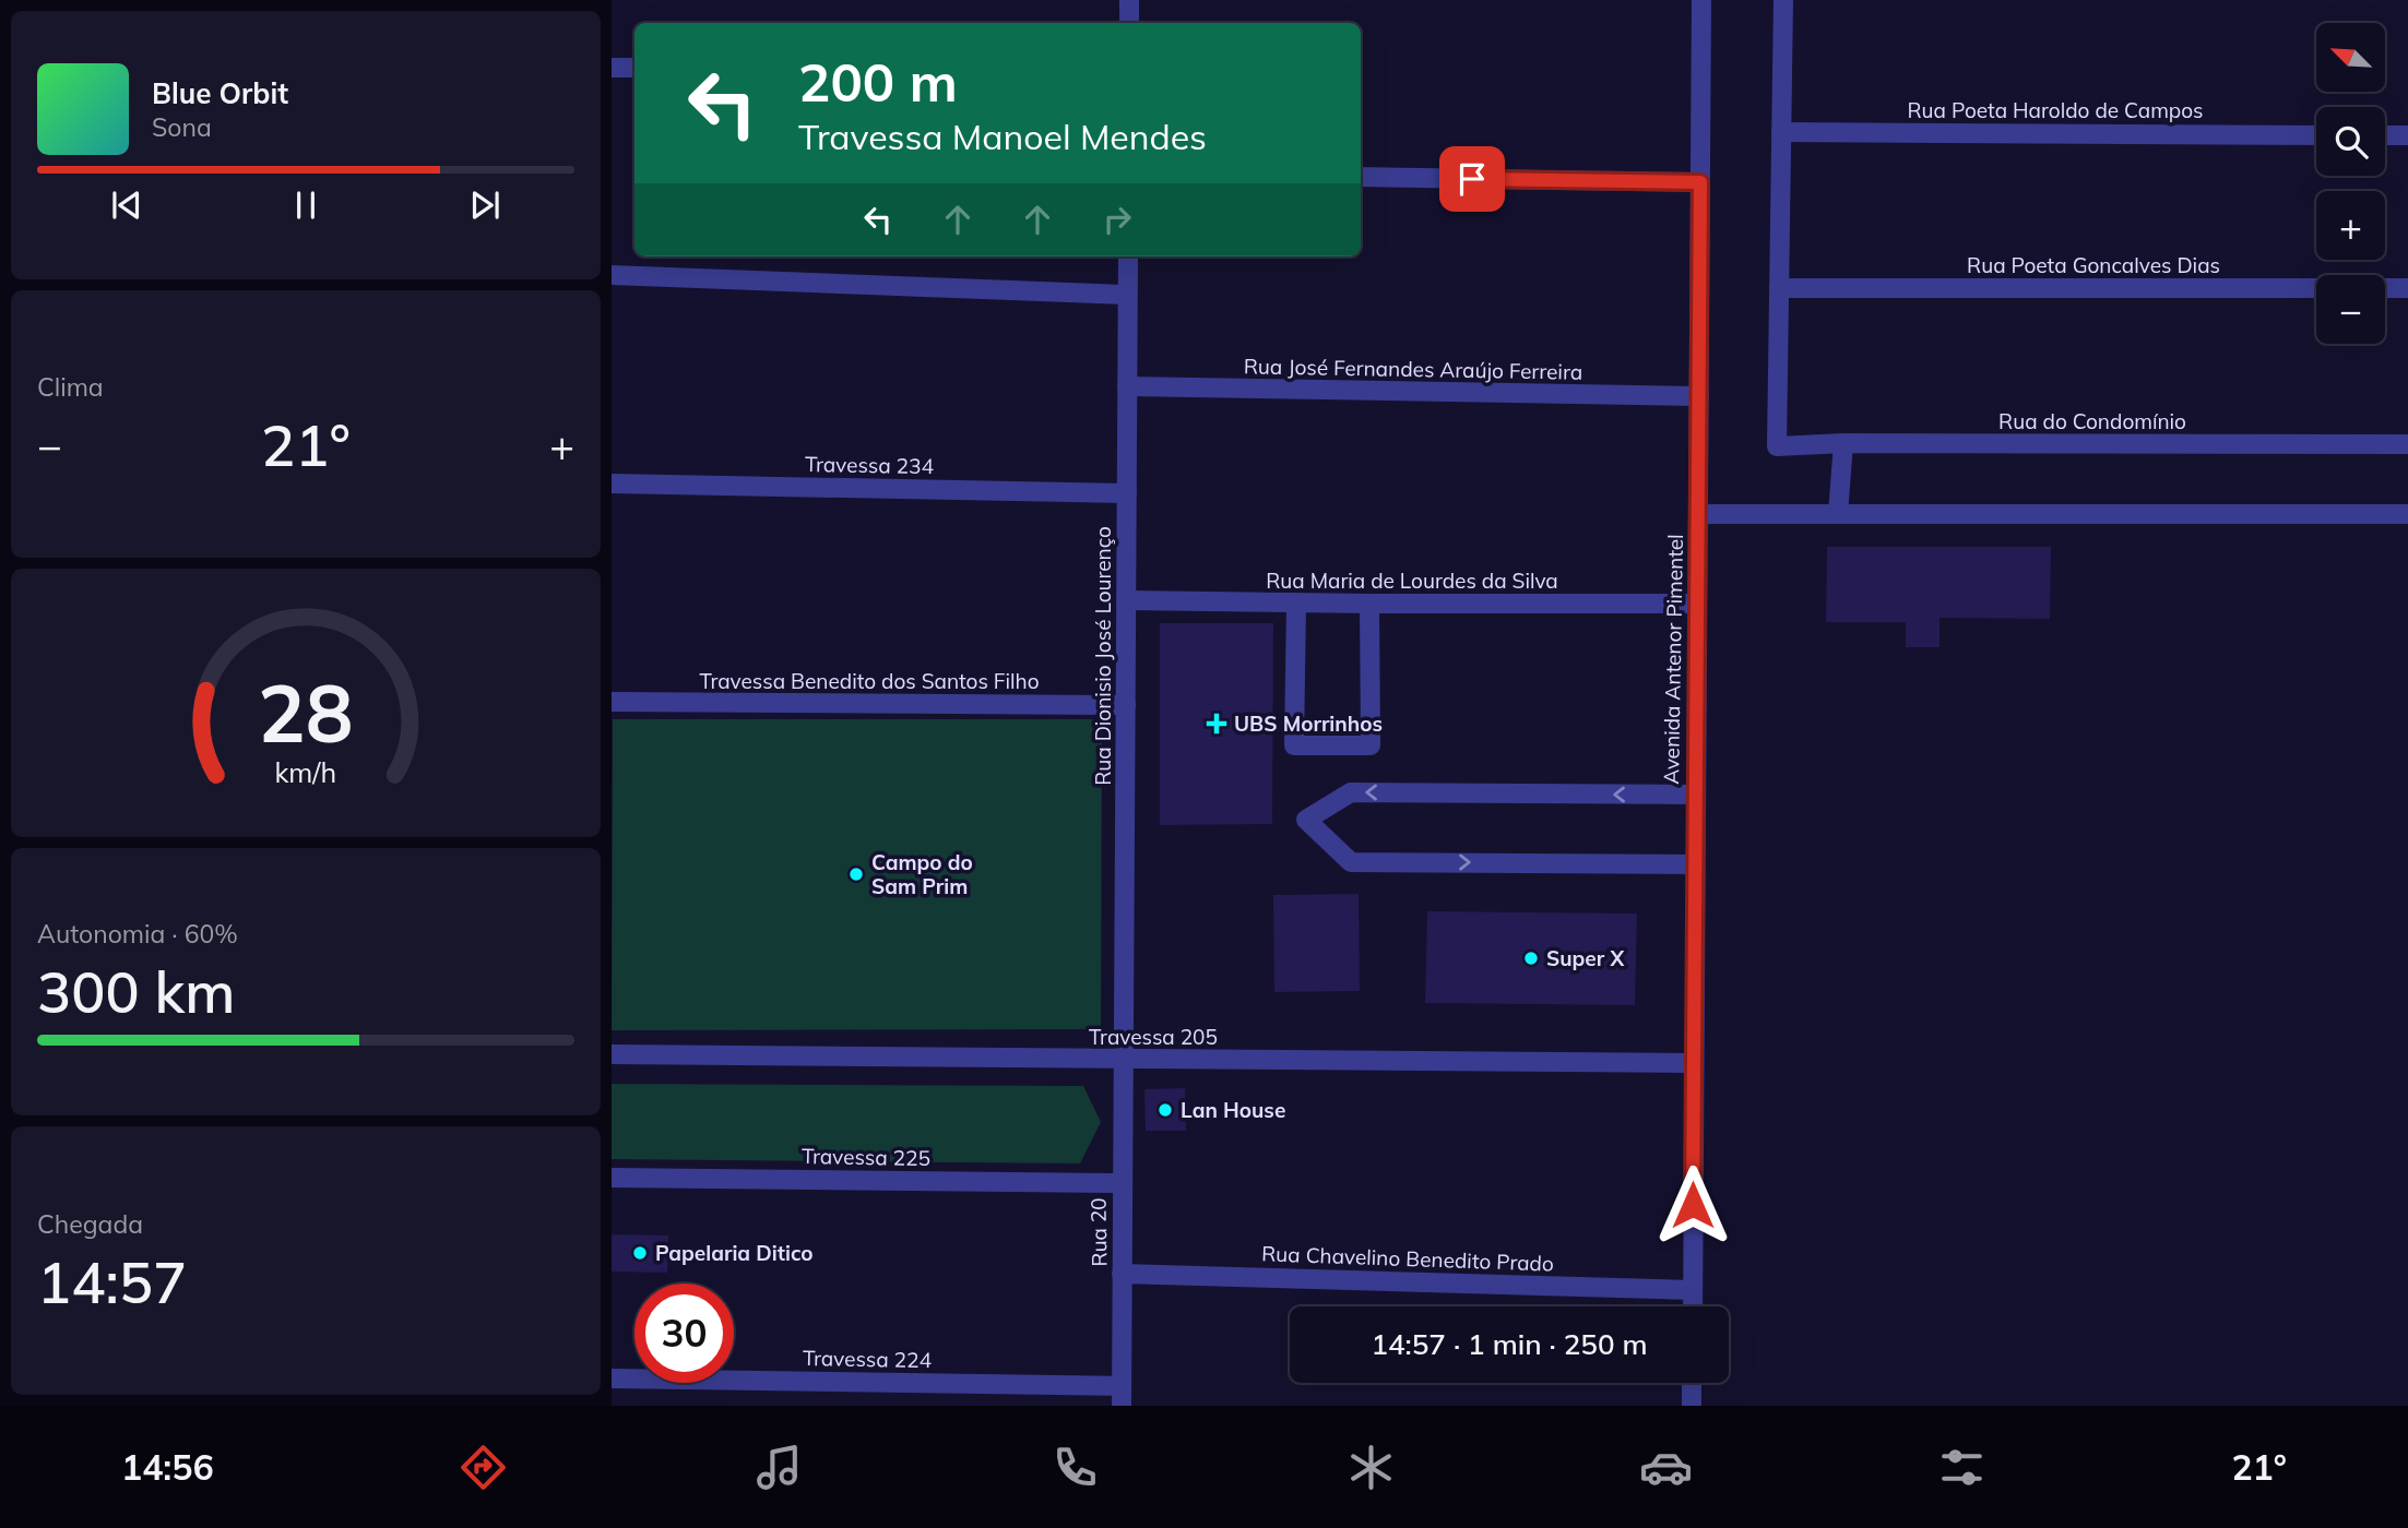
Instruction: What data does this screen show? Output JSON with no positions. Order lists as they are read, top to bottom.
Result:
{
  "streets": {
    "street": [
      "Rua Poeta Haroldo de Campos",
      "Rua Poeta Goncalves Dias",
      "Rua José Fernandes Araújo Ferreira",
      "Rua do Condomínio",
      "Travessa 234",
      "Rua Maria de Lourdes da Silva",
      "Rua Dionisio José Lourenço",
      "Avenida Antenor Pimentel",
      "Travessa Benedito dos Santos Filho",
      "Travessa 205",
      "Travessa 225",
      "Rua 20",
      "Rua Chavelino Benedito Prado",
      "Travessa 224"
    ]
  },
  "crossings": [
    ["Rua Poeta Goncalves Dias", "Rua do Condomínio"],
    ["Rua José Fernandes Araújo Ferreira", "Rua Dionisio José Lourenço"],
    ["Rua José Fernandes Araújo Ferreira", "Avenida Antenor Pimentel"],
    ["Travessa 234", "Rua Dionisio José Lourenço"],
    ["Rua Maria de Lourdes da Silva", "Rua Dionisio José Lourenço"],
    ["Rua Maria de Lourdes da Silva", "Avenida Antenor Pimentel"],
    ["Rua Dionisio José Lourenço", "Travessa Benedito dos Santos Filho"],
    ["Rua Dionisio José Lourenço", "Travessa 205"],
    ["Rua Dionisio José Lourenço", "Rua 20"],
    ["Avenida Antenor Pimentel", "Travessa 205"],
    ["Avenida Antenor Pimentel", "Rua Chavelino Benedito Prado"],
    ["Travessa 205", "Rua 20"],
    ["Travessa 225", "Rua 20"],
    ["Rua 20", "Rua Chavelino Benedito Prado"],
    ["Rua 20", "Travessa 224"]
  ],
  "places": {
    "health": ["UBS Morrinhos"],
    "other": [
      "Campo do Sam Prim",
      "Super X",
      "Lan House",
      "Papelaria Ditico"
    ]
  },
  "north": "top left",
  "page": {
    "map_buttons": ["+", "−"],
    "turn": ["200 m", "Travessa Manoel Mendes"],
    "song": ["Blue Orbit", "Sona"],
    "tile": [
      "Clima",
      ["Autonomia · 60%", "300 km"],
      ["Chegada", "14:57"]
    ],
    "heat": ["−", "21°", "+"],
    "limit": "30",
    "trip": "14:57 · 1 min · 250 m",
    "tabs": ["14:56", "21°"],
    "gauge": ["28", "km/h"]
  }
}
